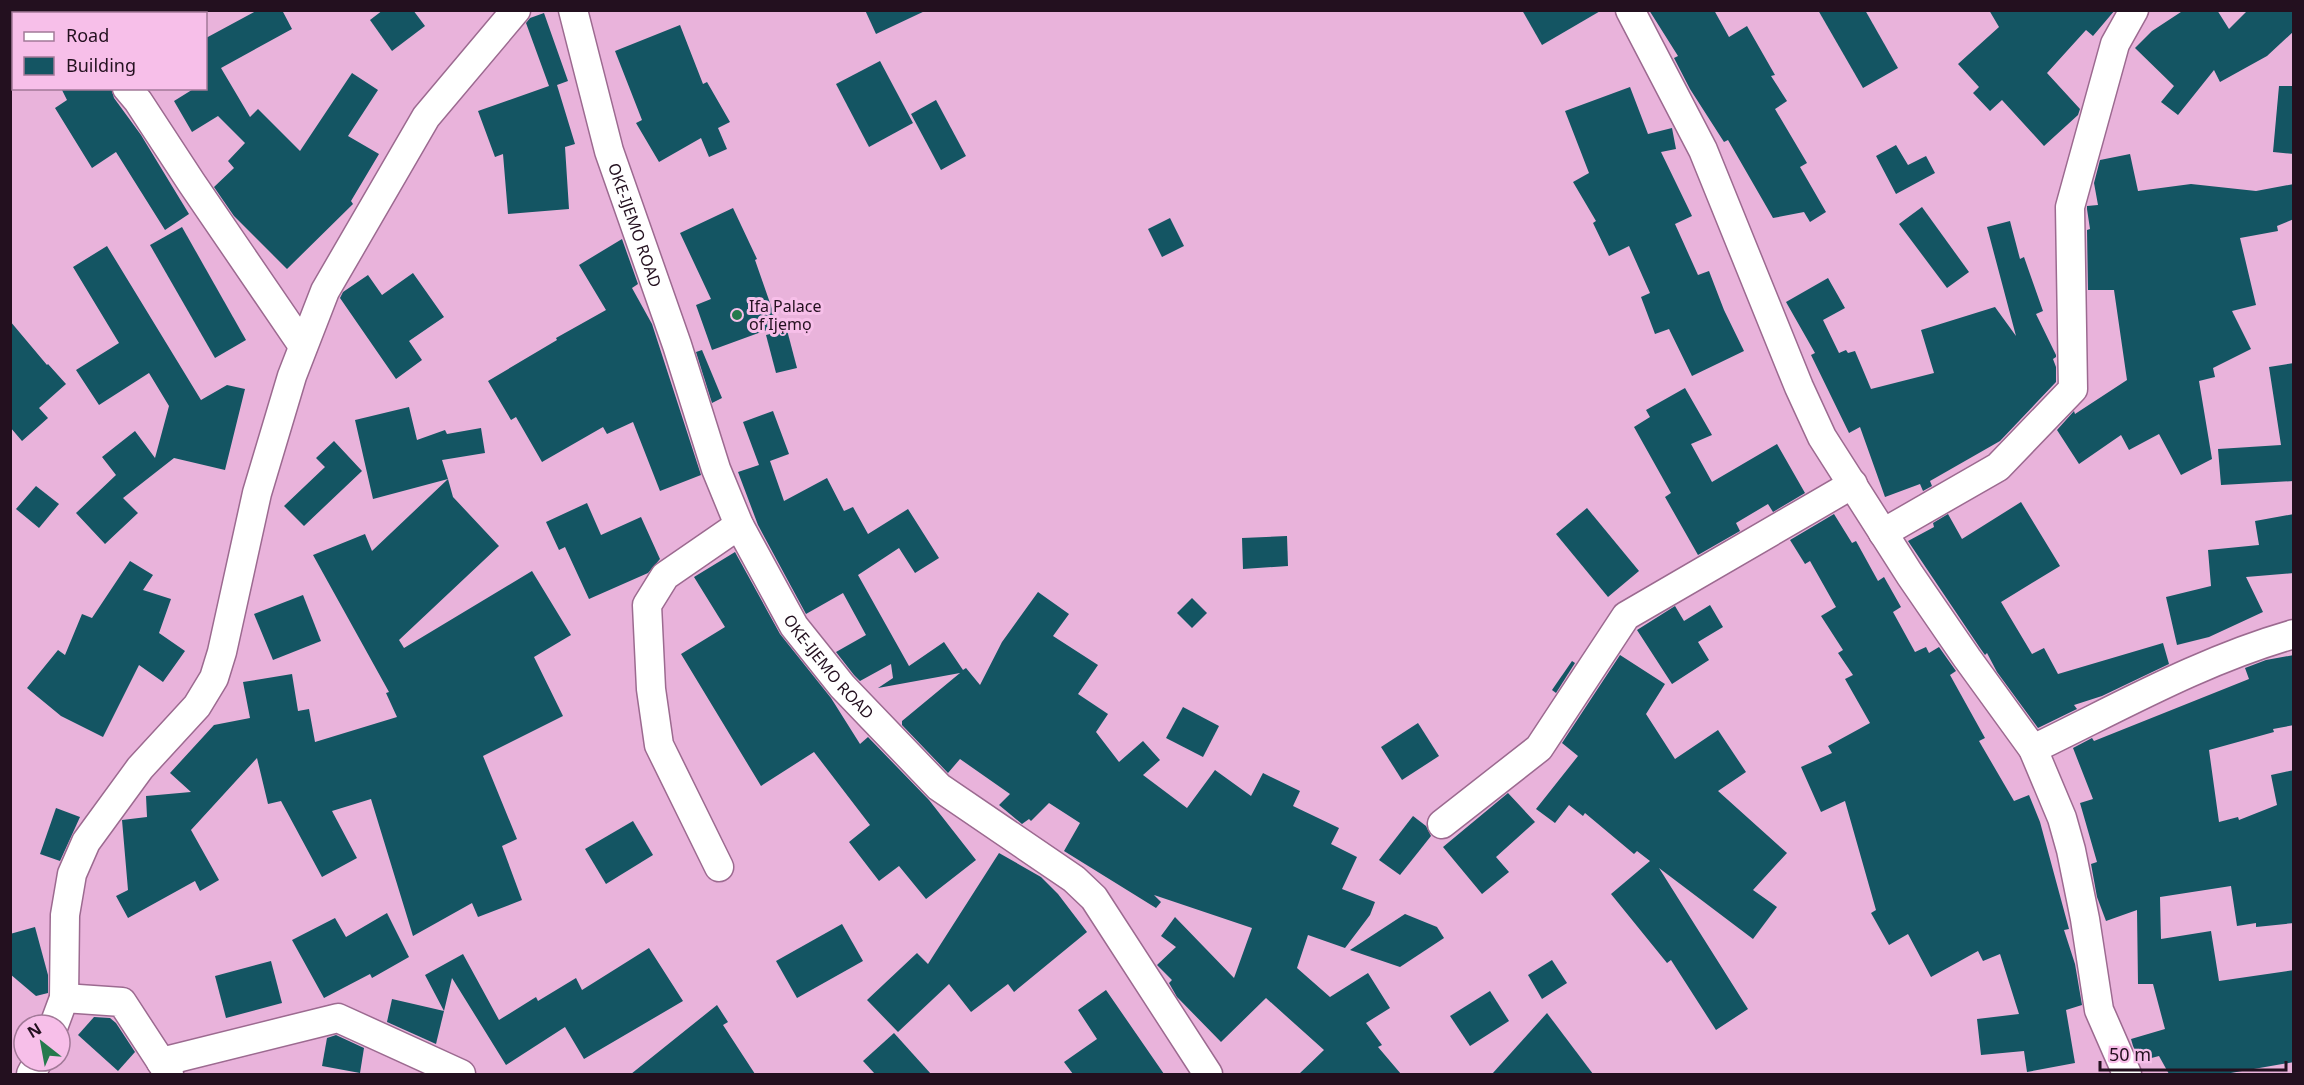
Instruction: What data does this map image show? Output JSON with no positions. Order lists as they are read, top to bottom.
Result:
{
  "streets": {
    "street": ["OKE-IJEMO ROAD"]
  },
  "places": ["Ifa Palace of Ijẹmọ"],
  "legend": ["Road", "Building"],
  "scale_bar": "50 m",
  "north": "top left"
}
